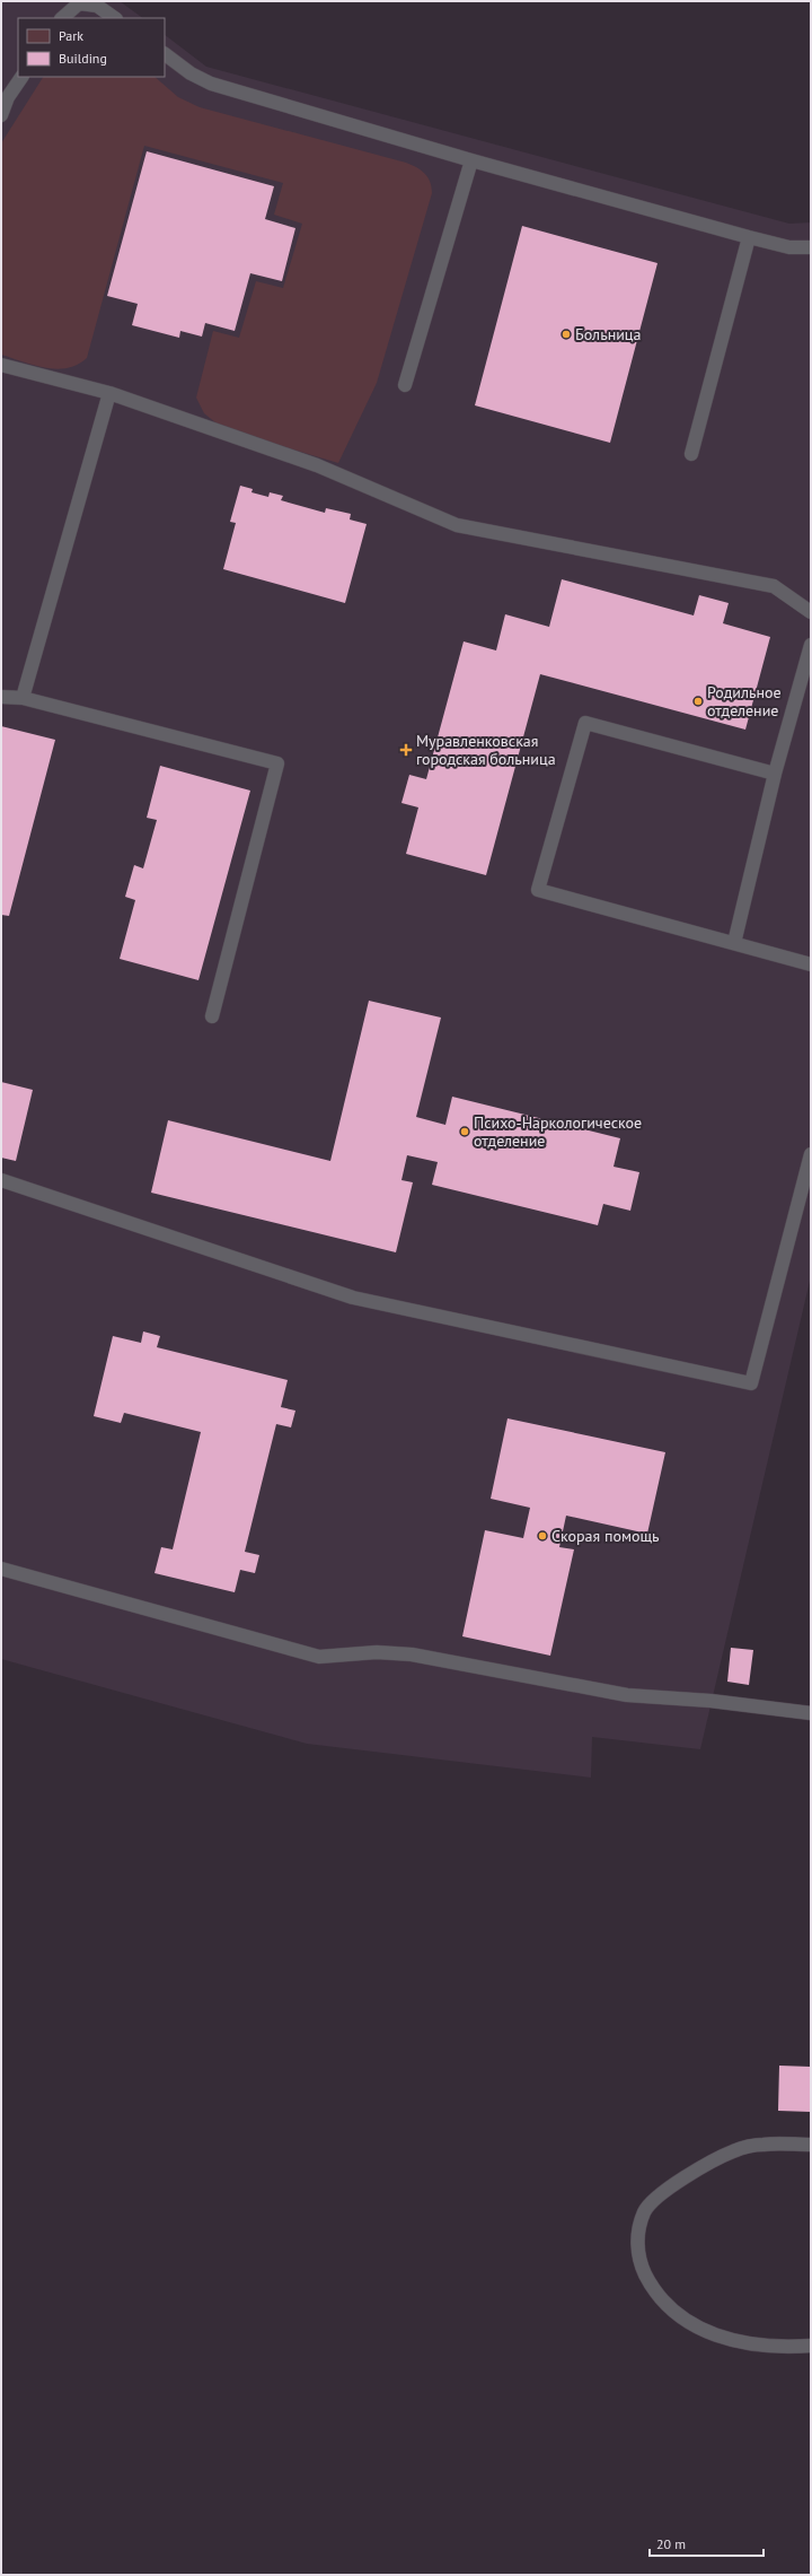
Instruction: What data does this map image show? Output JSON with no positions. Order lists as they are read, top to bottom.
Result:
{
  "places": {
    "other": [
      "Больница",
      "Родильное отделение",
      "Психо-Наркологическое отделение",
      "Скорая помощь"
    ],
    "health": ["Муравленковская городская больница"]
  },
  "legend": ["Park", "Building"],
  "scale_bar": "20 m"
}
